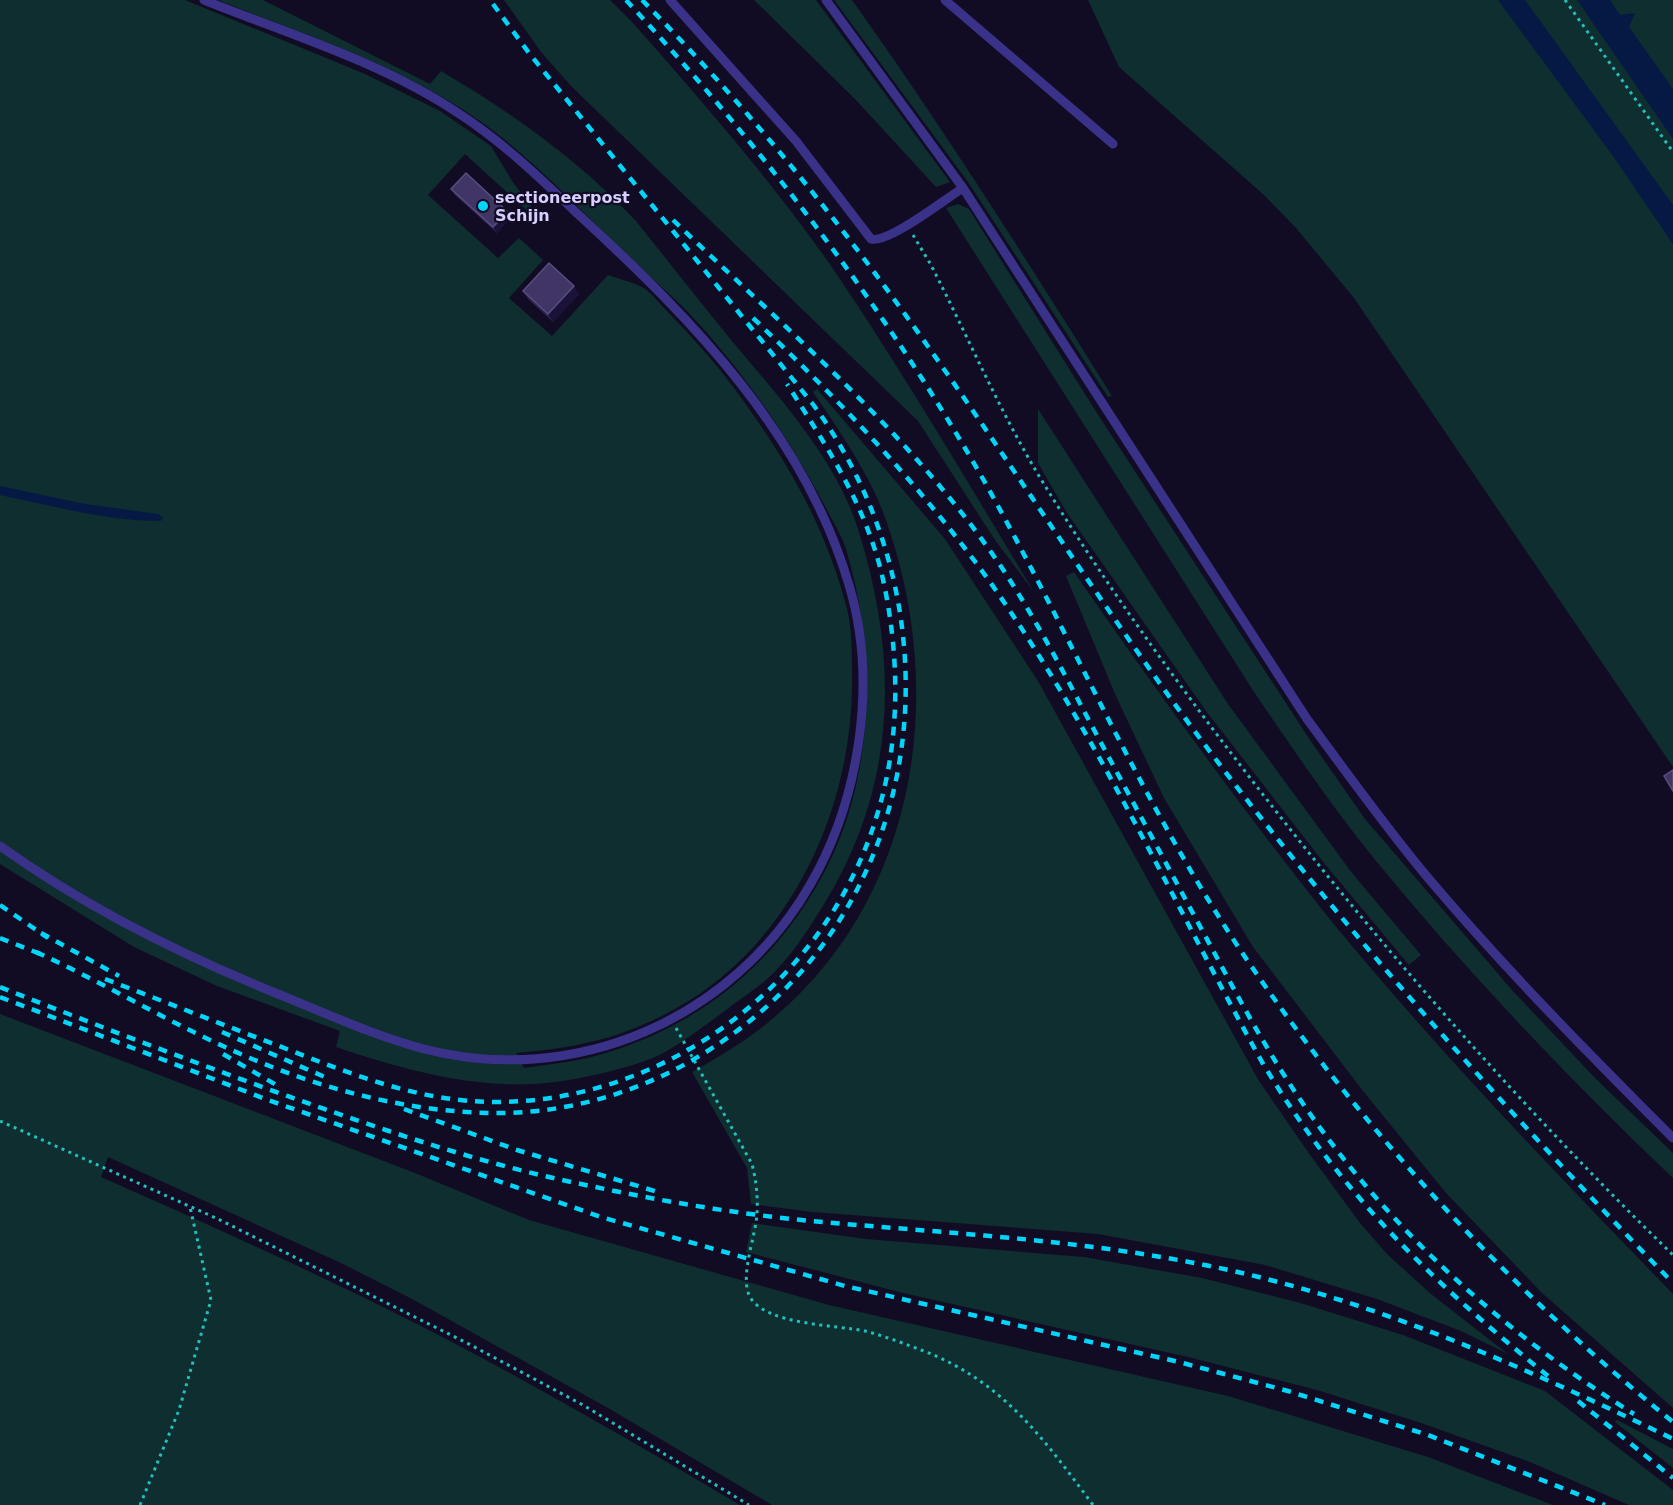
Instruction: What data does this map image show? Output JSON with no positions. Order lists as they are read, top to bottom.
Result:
{
  "places": ["sectioneerpost Schijn"]
}
